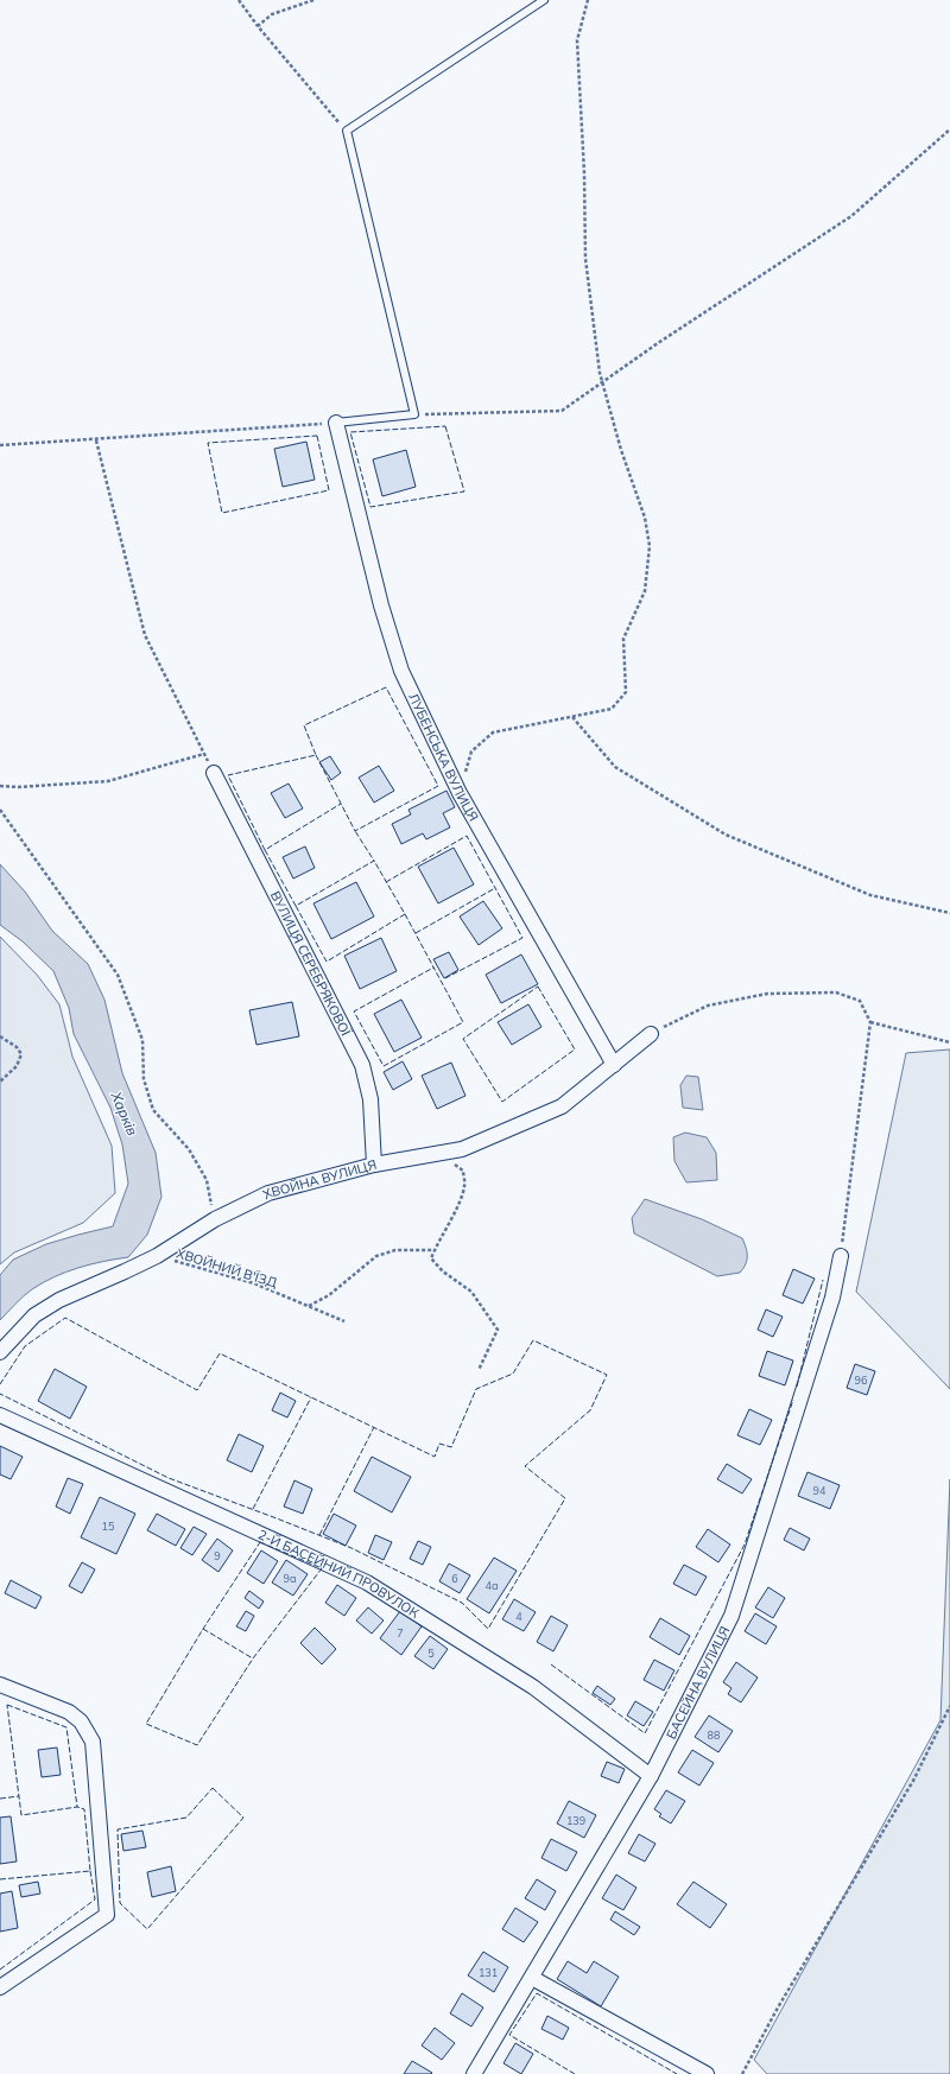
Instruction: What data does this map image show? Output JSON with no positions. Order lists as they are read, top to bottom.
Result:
{
  "streets": {
    "street": [
      "ЛУБEНСЬКА ВУЛИЦЯ",
      "ВУЛИЦЯ СЕРЕБРЯКОВОЇ",
      "ХВОЙНА ВУЛИЦЯ",
      "2-Й БАСЕЙНИЙ ПРОВУЛОК",
      "БАСЕЙНА ВУЛИЦЯ"
    ],
    "path": ["ХВОЙНИЙ В'ЇЗД"]
  },
  "crossings": [
    ["ЛУБEНСЬКА ВУЛИЦЯ", "ХВОЙНА ВУЛИЦЯ"],
    ["ВУЛИЦЯ СЕРЕБРЯКОВОЇ", "ХВОЙНА ВУЛИЦЯ"],
    ["ХВОЙНА ВУЛИЦЯ", "ХВОЙНИЙ В'ЇЗД"],
    ["2-Й БАСЕЙНИЙ ПРОВУЛОК", "БАСЕЙНА ВУЛИЦЯ"]
  ],
  "water": ["Харків"],
  "house_numbers": [
    "96",
    "94",
    "15",
    "9",
    "9а",
    "6",
    "4а",
    "4",
    "7",
    "5",
    "88",
    "139",
    "131"
  ]
}
